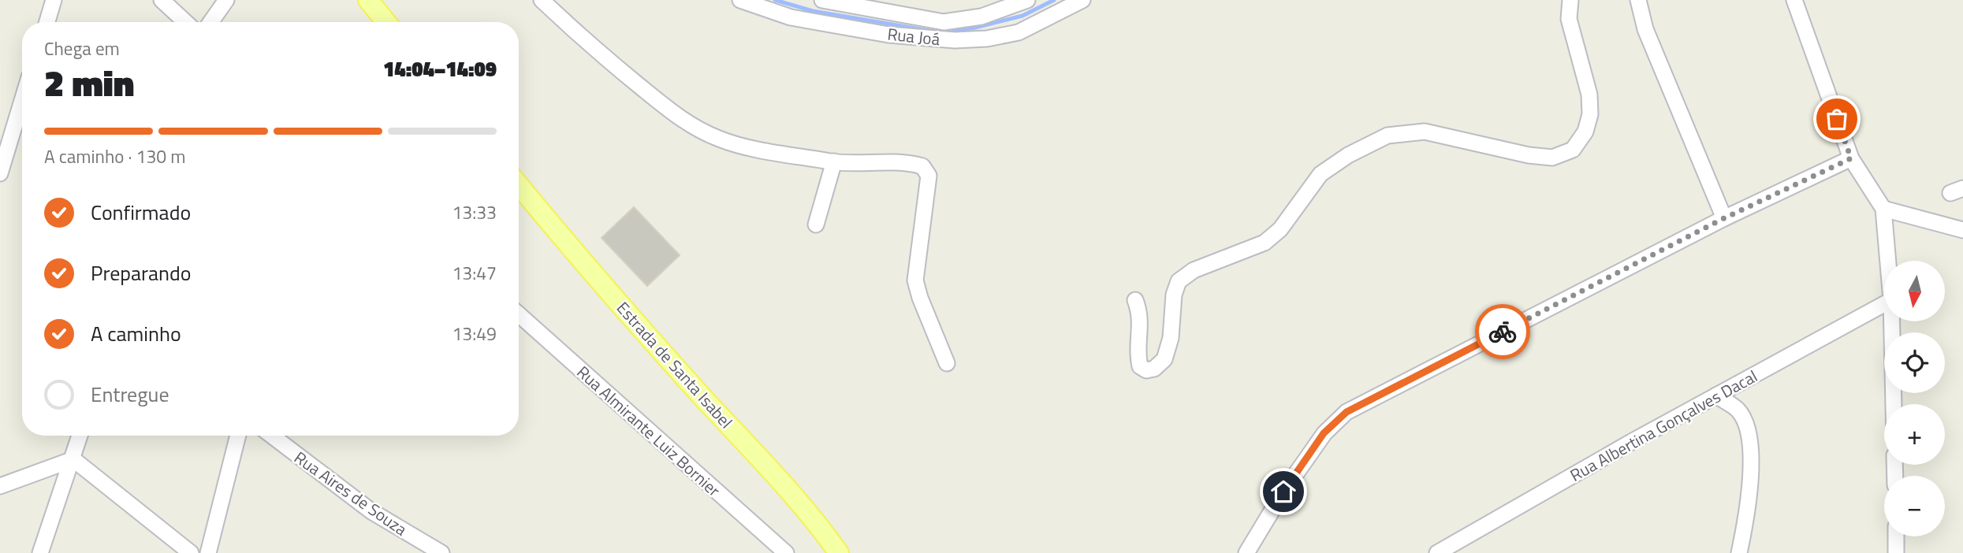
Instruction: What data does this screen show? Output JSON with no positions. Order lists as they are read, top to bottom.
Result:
{
  "streets": {
    "main road": ["Estrada de Santa Isabel"],
    "street": [
      "Rua Joá",
      "Rua Albertina Gonçalves Dacal",
      "Rua Almirante Luiz Bornier",
      "Rua Aires de Souza"
    ]
  },
  "north": "bottom",
  "page": {
    "heading": ["2 min", "Chega em", "14:04–14:09"],
    "bar": "A caminho · 130 m",
    "list": [
      ["Confirmado", "13:33"],
      ["Preparando", "13:47"],
      ["A caminho", "13:49"],
      "Entregue"
    ],
    "map_buttons": ["+", "−"]
  }
}
